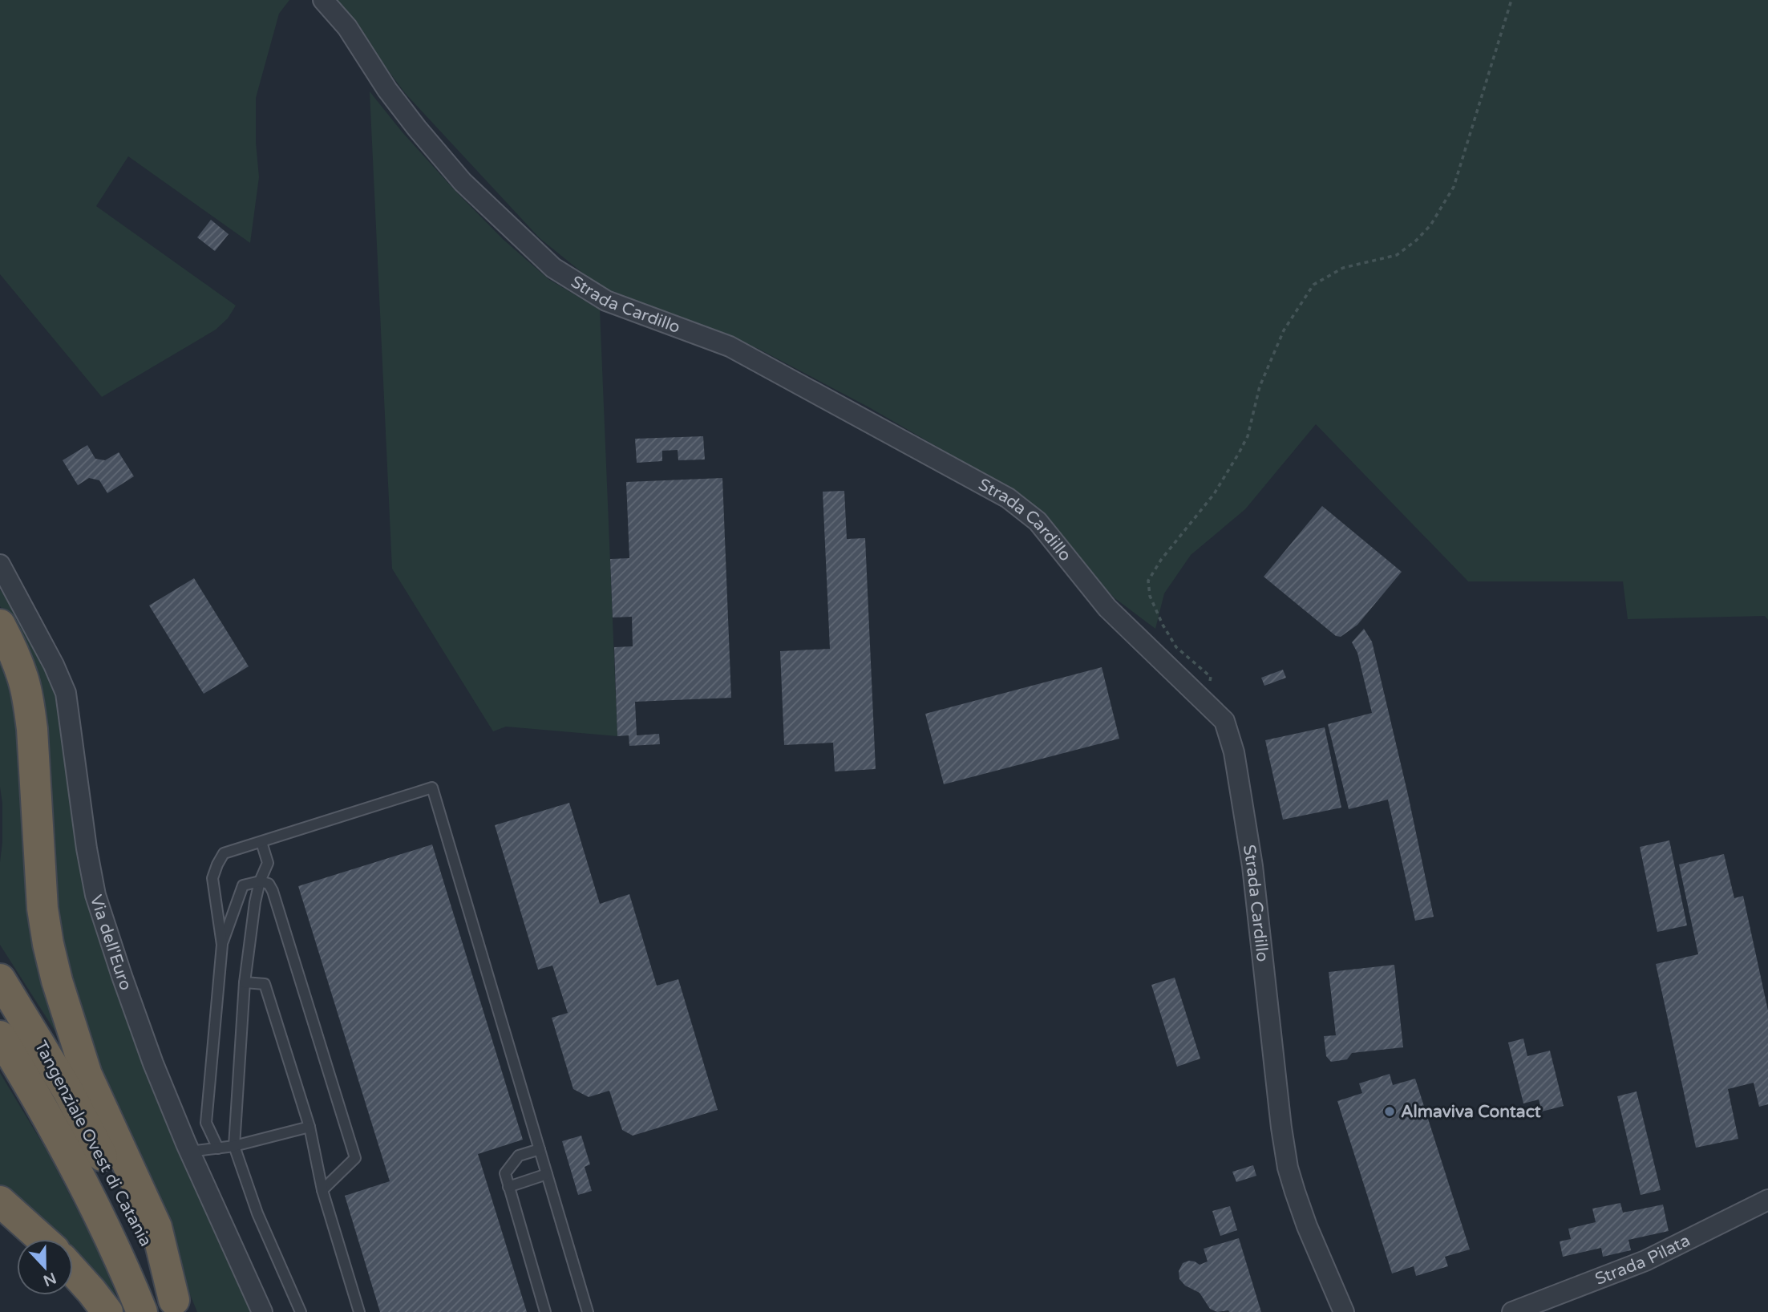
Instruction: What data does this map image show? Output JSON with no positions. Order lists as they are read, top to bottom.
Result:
{
  "streets": {
    "highway": ["Tangenziale Ovest di Catania"],
    "street": ["Strada Cardillo", "Via dell'Euro", "Strada Pilata"]
  },
  "places": ["Almaviva Contact"],
  "north": "bottom"
}
